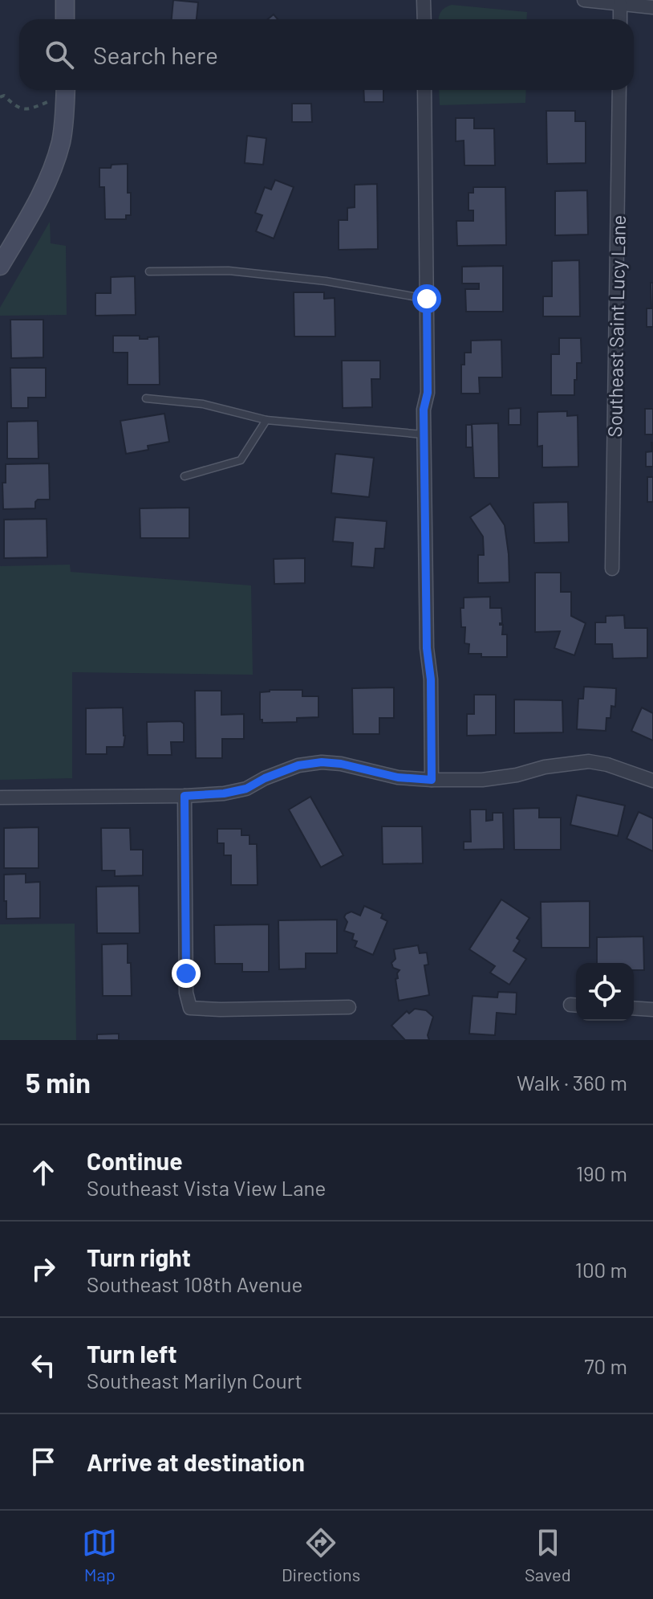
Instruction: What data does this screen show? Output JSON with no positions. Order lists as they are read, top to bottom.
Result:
{
  "streets": {
    "street": ["Southeast Saint Lucy Lane"]
  },
  "page": {
    "search": "Search here",
    "heading": ["5 min", "Walk · 360 m"],
    "list": [
      ["Continue", "Southeast Vista View Lane", "190 m"],
      ["Turn right", "Southeast 108th Avenue", "100 m"],
      ["Turn left", "Southeast Marilyn Court", "70 m"],
      "Arrive at destination"
    ],
    "nav": ["Map", "Directions", "Saved"]
  }
}
